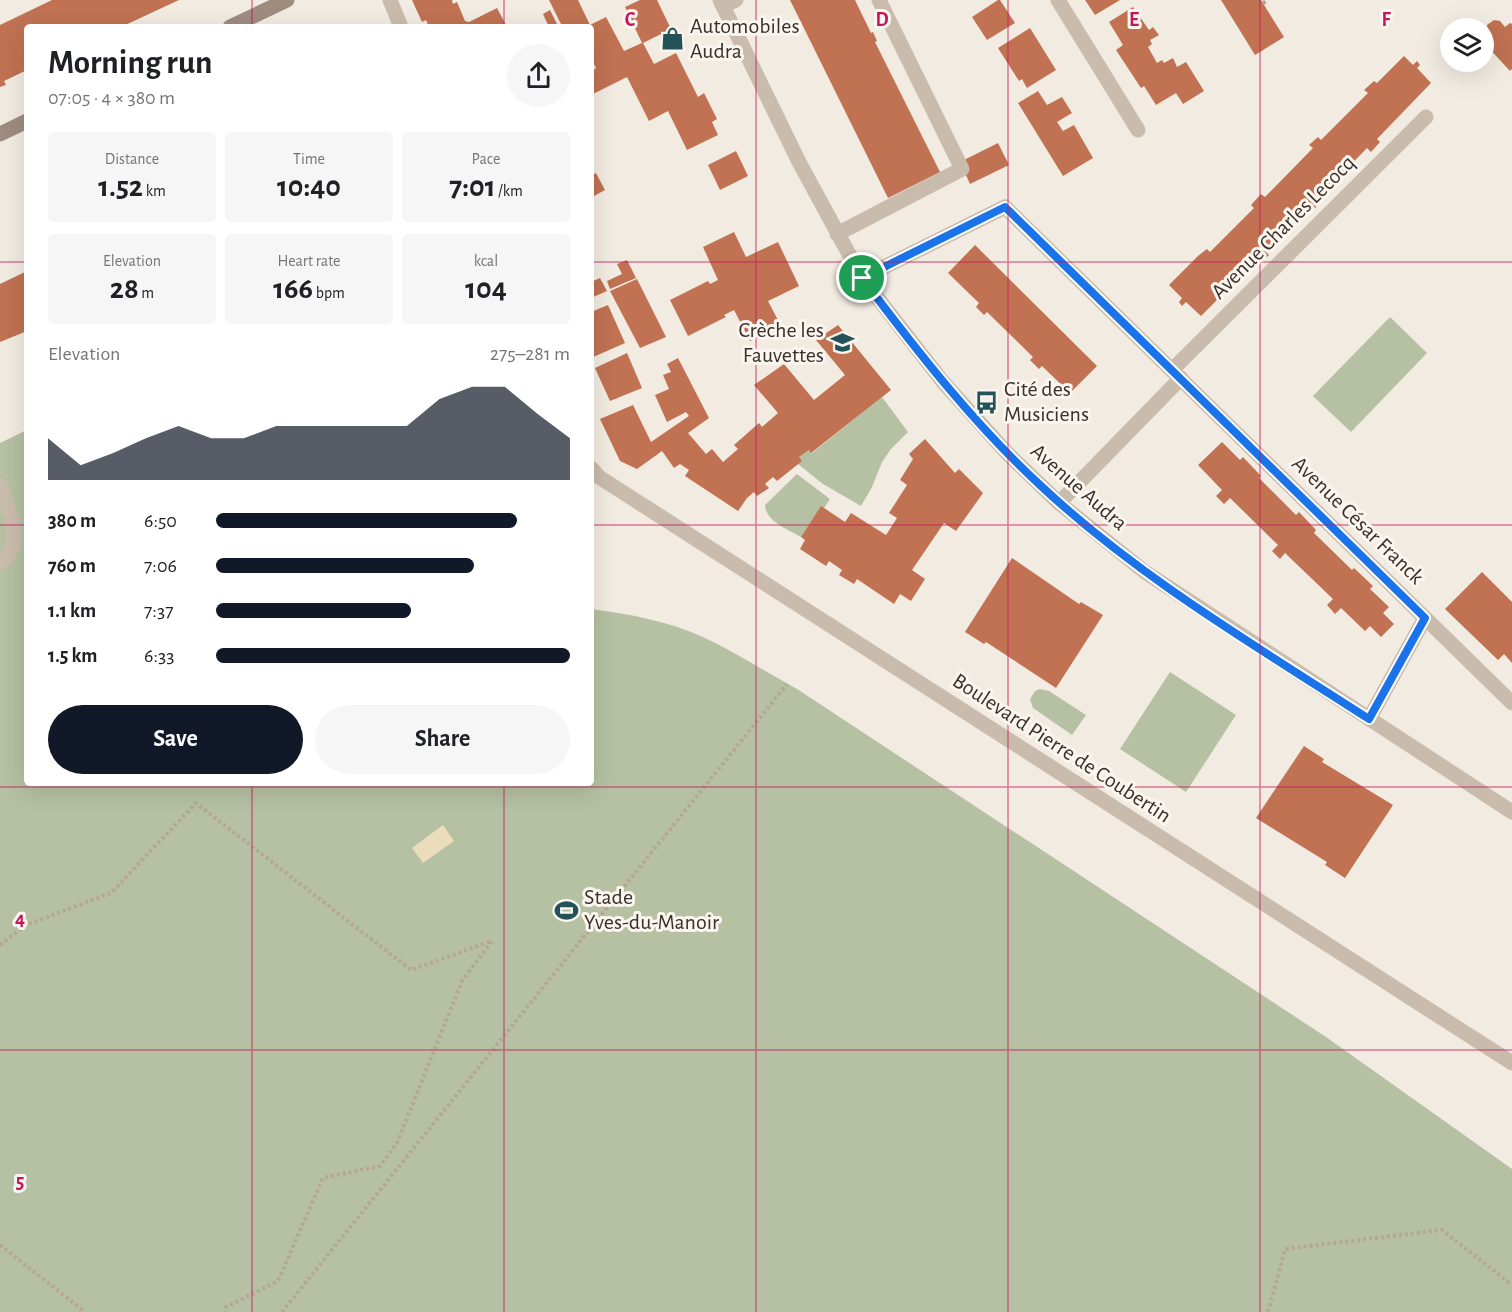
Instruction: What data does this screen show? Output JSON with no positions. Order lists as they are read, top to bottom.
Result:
{
  "streets": {
    "street": [
      "Avenue Charles Lecocq",
      "Avenue Audra",
      "Avenue César Franck",
      "Boulevard Pierre de Coubertin"
    ]
  },
  "crossings": [
    ["Avenue Charles Lecocq", "Avenue Audra"],
    ["Avenue Charles Lecocq", "Avenue César Franck"],
    ["Avenue Audra", "Avenue César Franck"]
  ],
  "places": {
    "shop": ["Automobiles Audra"],
    "school or university": ["Crèche les Fauvettes"],
    "bus stop": ["Cité des Musiciens"],
    "sports": ["Stade Yves-du-Manoir"]
  },
  "page": {
    "heading": ["Morning run", "07:05 · 4 × 380 m"],
    "stats": [
      ["Distance", "1.52 km"],
      ["Time", "10:40"],
      ["Pace", "7:01 /km"],
      ["Elevation", "28 m"],
      ["Heart rate", "166 bpm"],
      ["kcal", "104"]
    ],
    "chart": ["Elevation", "275–281 m"],
    "list": [
      {
        "name": "380 m",
        "note": "6:50"
      },
      {
        "name": "760 m",
        "note": "7:06"
      },
      {
        "name": "1.1 km",
        "note": "7:37"
      },
      {
        "name": "1.5 km",
        "note": "6:33"
      }
    ],
    "buttons": ["Save", "Share"]
  },
  "grid": {
    "columns": [
      "C",
      "D",
      "E",
      "F"
    ],
    "rows": ["4", "5"]
  }
}
